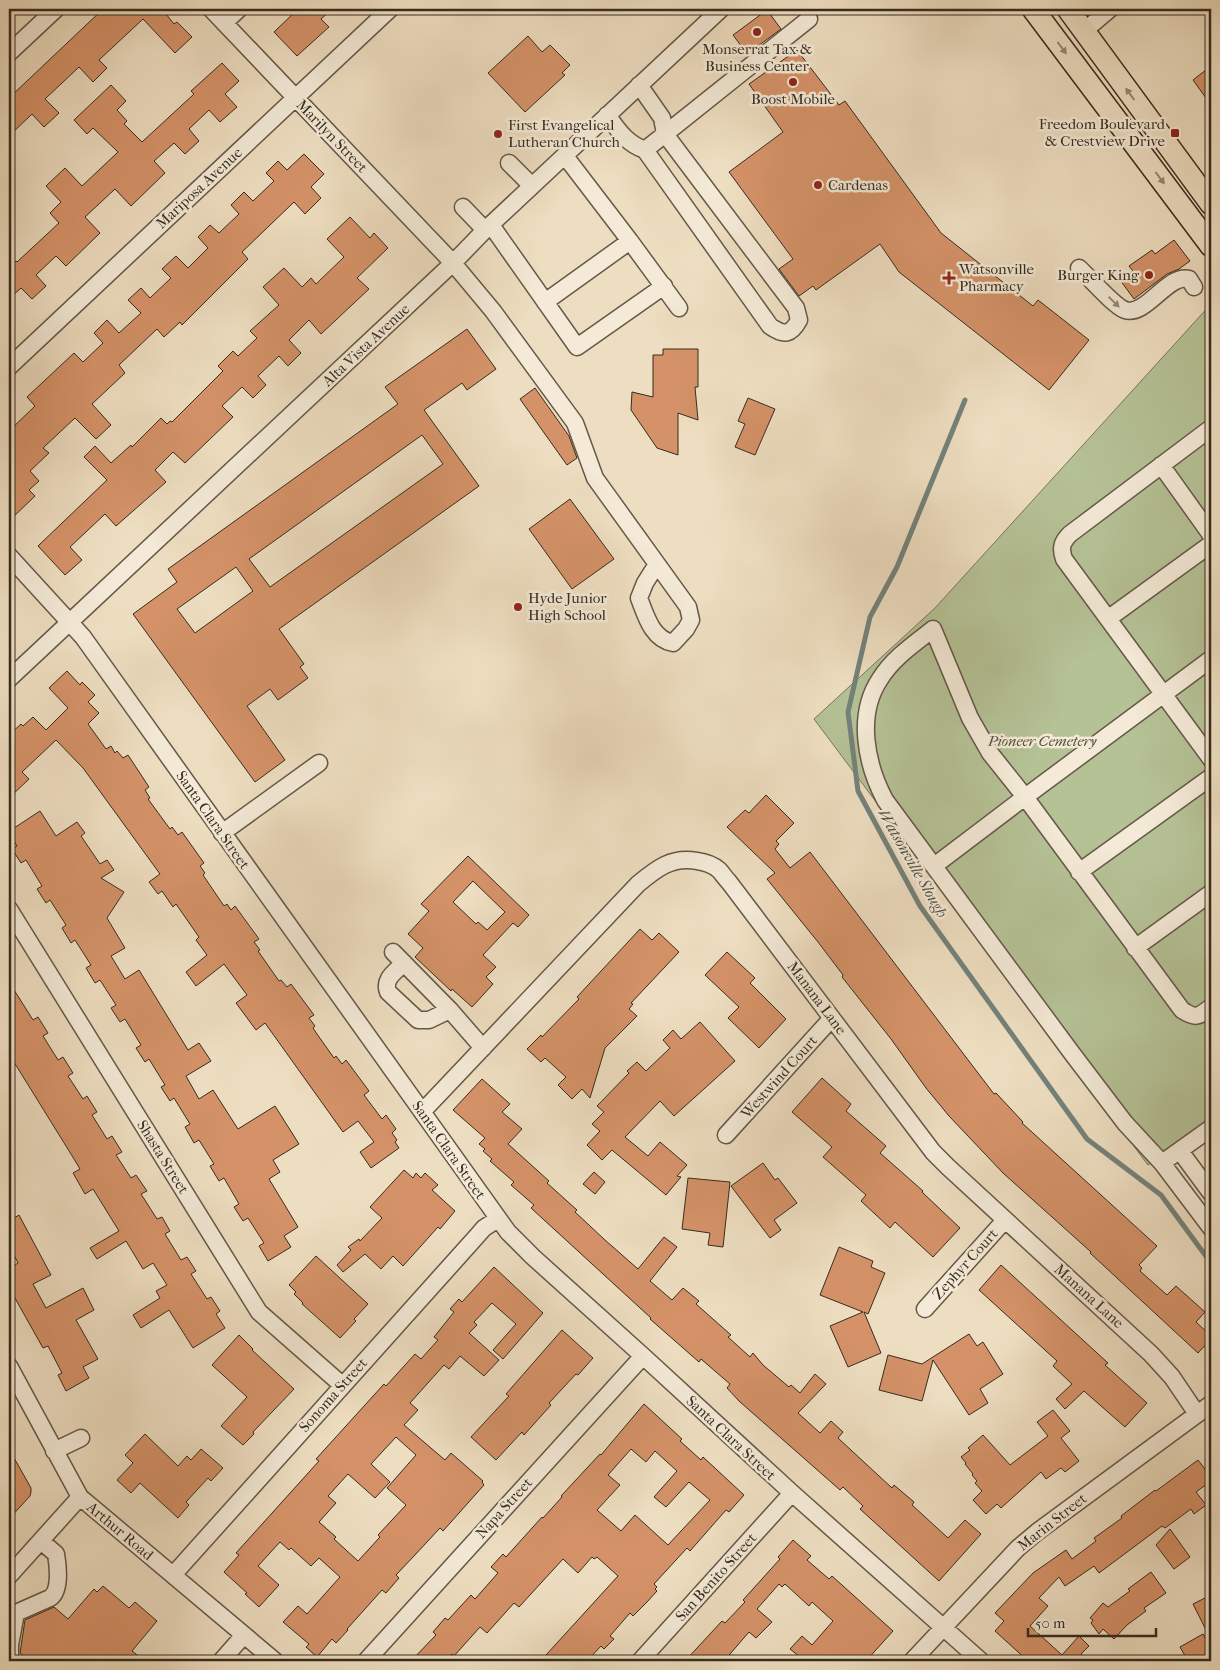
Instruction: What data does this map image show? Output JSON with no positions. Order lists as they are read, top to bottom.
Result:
{
  "streets": {
    "street": [
      "Marilyn Street",
      "Mariposa Avenue",
      "Alta Vista Avenue",
      "Santa Clara Street",
      "Manana Lane",
      "Westwind Court",
      "Shasta Street",
      "Zephyr Court",
      "Sonoma Street",
      "Napa Street",
      "Marin Street",
      "Arthur Road",
      "San Benito Street"
    ]
  },
  "crossings": [
    ["Marilyn Street", "Mariposa Avenue"],
    ["Marilyn Street", "Alta Vista Avenue"],
    ["Alta Vista Avenue", "Santa Clara Street"],
    ["Santa Clara Street", "Manana Lane"],
    ["Santa Clara Street", "Sonoma Street"],
    ["Santa Clara Street", "Napa Street"],
    ["Santa Clara Street", "Marin Street"],
    ["Santa Clara Street", "San Benito Street"],
    ["Manana Lane", "Westwind Court"],
    ["Manana Lane", "Zephyr Court"],
    ["Manana Lane", "Marin Street"],
    ["Shasta Street", "Sonoma Street"],
    ["Sonoma Street", "Arthur Road"]
  ],
  "water": ["Watsonville Slough"],
  "parks": ["Pioneer Cemetery"],
  "places": {
    "other": [
      "Monserrat Tax & Business Center",
      "Boost Mobile",
      "First Evangelical Lutheran Church",
      "Cardenas",
      "Burger King",
      "Hyde Junior High School"
    ],
    "transit": ["Freedom Boulevard & Crestview Drive"],
    "health": ["Watsonville Pharmacy"]
  },
  "scale_bar": "50 m"
}
